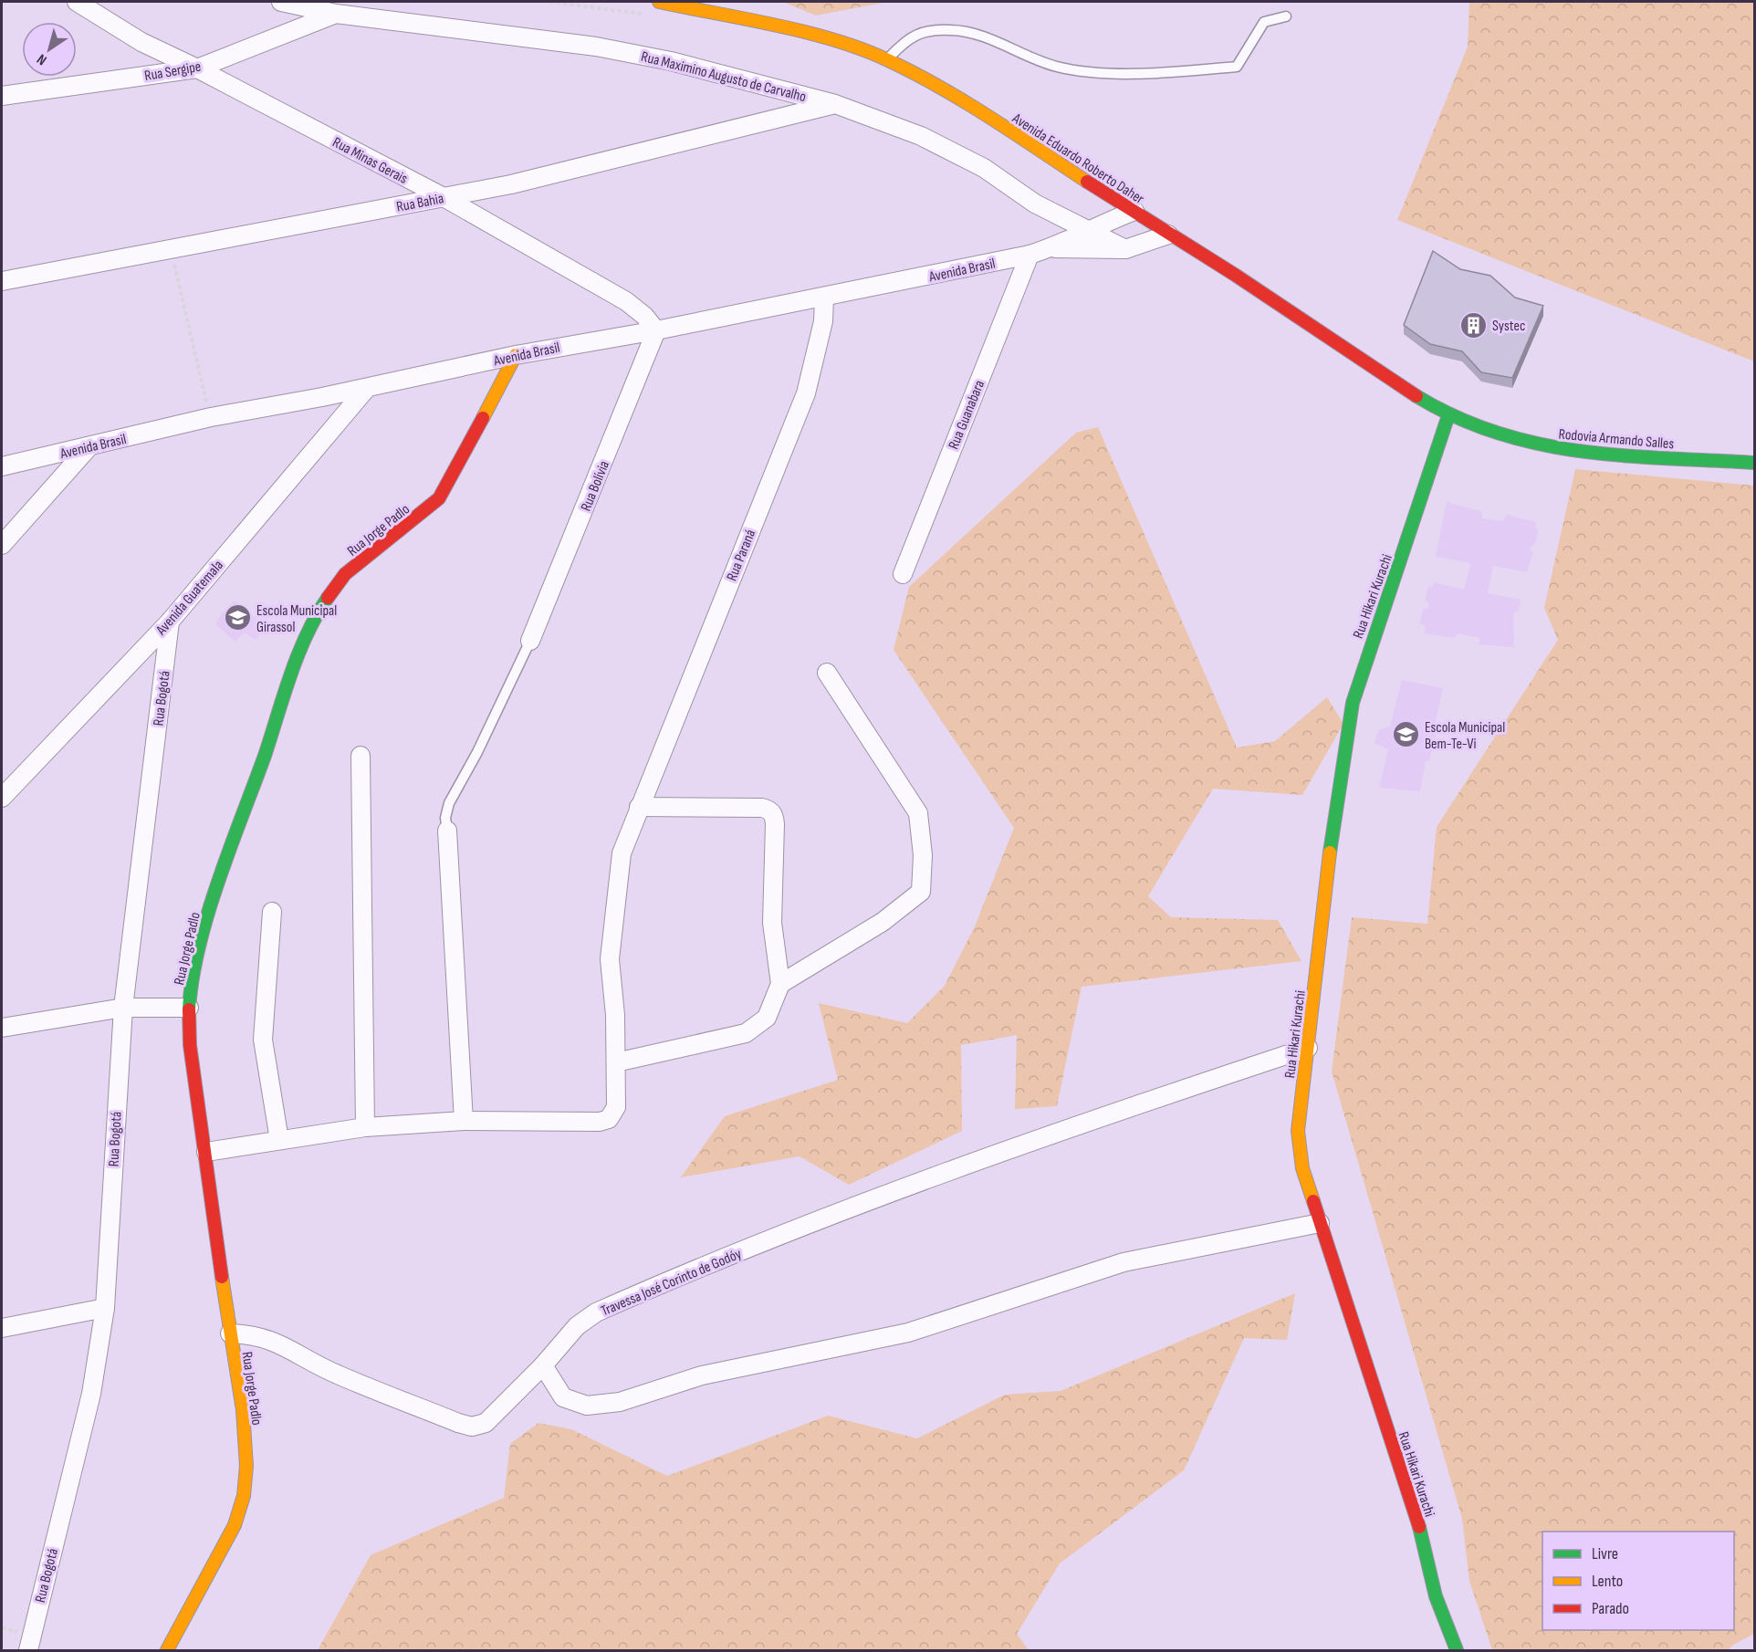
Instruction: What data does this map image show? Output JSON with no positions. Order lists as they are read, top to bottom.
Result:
{
  "streets": {
    "street": [
      "Rua Sergipe",
      "Rua Maximino Augusto de Carvalho",
      "Avenida Eduardo Roberto Daher",
      "Rua Minas Gerais",
      "Rua Bahia",
      "Avenida Brasil",
      "Rua Guanabara",
      "Rodovia Armando Salles",
      "Rua Bolívia",
      "Rua Jorge Padlo",
      "Rua Paraná",
      "Rua Hikari Kurachi",
      "Avenida Guatemala",
      "Rua Bogotá",
      "Travessa José Corinto de Godóy"
    ]
  },
  "crossings": [
    ["Rua Sergipe", "Rua Maximino Augusto de Carvalho"],
    ["Rua Sergipe", "Rua Minas Gerais"],
    ["Rua Maximino Augusto de Carvalho", "Rua Bahia"],
    ["Rua Maximino Augusto de Carvalho", "Avenida Brasil"],
    ["Avenida Eduardo Roberto Daher", "Avenida Brasil"],
    ["Avenida Eduardo Roberto Daher", "Rodovia Armando Salles"],
    ["Avenida Eduardo Roberto Daher", "Rua Hikari Kurachi"],
    ["Rua Minas Gerais", "Rua Bahia"],
    ["Rua Minas Gerais", "Avenida Brasil"],
    ["Rua Minas Gerais", "Rua Bolívia"],
    ["Avenida Brasil", "Rua Guanabara"],
    ["Avenida Brasil", "Rua Bolívia"],
    ["Avenida Brasil", "Rua Jorge Padlo"],
    ["Avenida Brasil", "Rua Paraná"],
    ["Avenida Brasil", "Avenida Guatemala"],
    ["Rodovia Armando Salles", "Rua Hikari Kurachi"],
    ["Rua Jorge Padlo", "Travessa José Corinto de Godóy"],
    ["Rua Hikari Kurachi", "Travessa José Corinto de Godóy"],
    ["Avenida Guatemala", "Rua Bogotá"]
  ],
  "places": {
    "building": ["Systec"],
    "school or university": ["Escola Municipal Girassol", "Escola Municipal Bem-Te-Vi"]
  },
  "legend": ["Livre", "Lento", "Parado"],
  "north": "bottom left"
}
